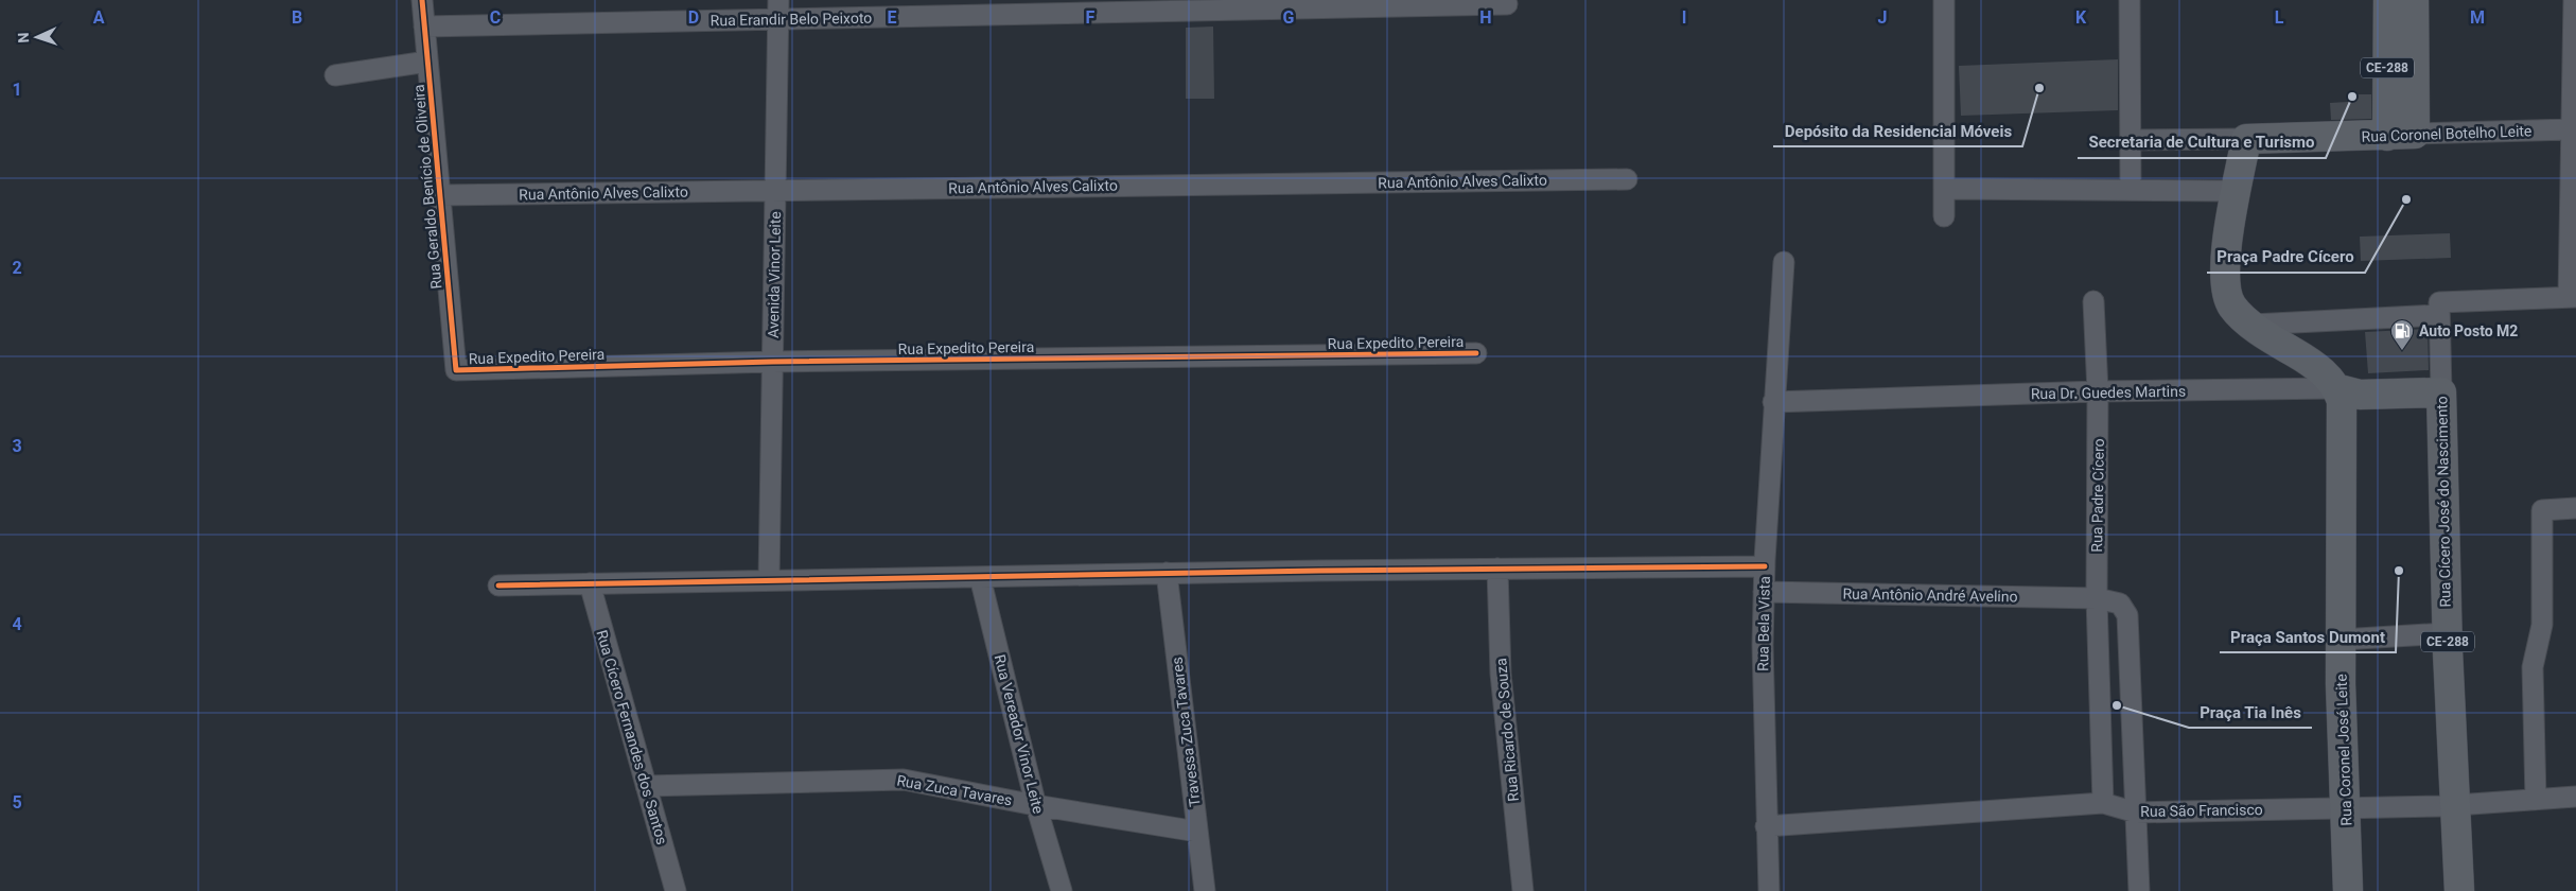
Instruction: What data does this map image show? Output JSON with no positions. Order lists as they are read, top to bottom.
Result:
{
  "streets": {
    "main road": [
      "CE-288",
      "Rua Coronel Botelho Leite",
      "Rua Dr. Guedes Martins",
      "Rua Cícero José do Nascimento",
      "Rua Coronel José Leite"
    ],
    "street": [
      "Rua Erandir Belo Peixoto",
      "Rua Antônio Alves Calixto",
      "Rua Geraldo Benício de Oliveira",
      "Avenida Vinor Leite",
      "Rua Expedito Pereira",
      "Rua Padre Cícero",
      "Rua Antônio André Avelino",
      "Rua Bela Vista",
      "Rua Ricardo de Souza",
      "Travessa Zuca Tavares",
      "Rua Vereador Vinor Leite",
      "Rua Cícero Fernandes dos Santos",
      "Rua Zuca Tavares",
      "Rua São Francisco"
    ]
  },
  "crossings": [
    ["Rua Erandir Belo Peixoto", "Rua Geraldo Benício de Oliveira"],
    ["Rua Erandir Belo Peixoto", "Avenida Vinor Leite"],
    ["CE-288", "Rua Coronel Botelho Leite"],
    ["Rua Antônio Alves Calixto", "Rua Geraldo Benício de Oliveira"],
    ["Rua Antônio Alves Calixto", "Avenida Vinor Leite"],
    ["Rua Geraldo Benício de Oliveira", "Rua Expedito Pereira"],
    ["Avenida Vinor Leite", "Rua Expedito Pereira"],
    ["Rua Dr. Guedes Martins", "Rua Padre Cícero"],
    ["Rua Dr. Guedes Martins", "Rua Cícero José do Nascimento"],
    ["Rua Dr. Guedes Martins", "Rua Bela Vista"],
    ["Rua Dr. Guedes Martins", "Rua Coronel José Leite"],
    ["Rua Padre Cícero", "Rua Antônio André Avelino"],
    ["Rua Padre Cícero", "Rua São Francisco"],
    ["Rua Cícero José do Nascimento", "Rua São Francisco"],
    ["Rua Antônio André Avelino", "Rua Bela Vista"],
    ["Rua Bela Vista", "Rua São Francisco"],
    ["Travessa Zuca Tavares", "Rua Zuca Tavares"],
    ["Rua Vereador Vinor Leite", "Rua Zuca Tavares"],
    ["Rua Cícero Fernandes dos Santos", "Rua Zuca Tavares"],
    ["Rua Coronel José Leite", "Rua São Francisco"]
  ],
  "places": {
    "other": [
      "Depósito da Residencial Móveis",
      "Secretaria de Cultura e Turismo",
      "Praça Padre Cícero",
      "Praça Santos Dumont",
      "Praça Tia Inês"
    ],
    "fuel station": ["Auto Posto M2"]
  },
  "north": "left",
  "grid": {
    "columns": [
      "A",
      "B",
      "C",
      "D",
      "E",
      "F",
      "G",
      "H",
      "I",
      "J",
      "K",
      "L",
      "M"
    ],
    "rows": [
      "1",
      "2",
      "3",
      "4",
      "5"
    ]
  }
}
